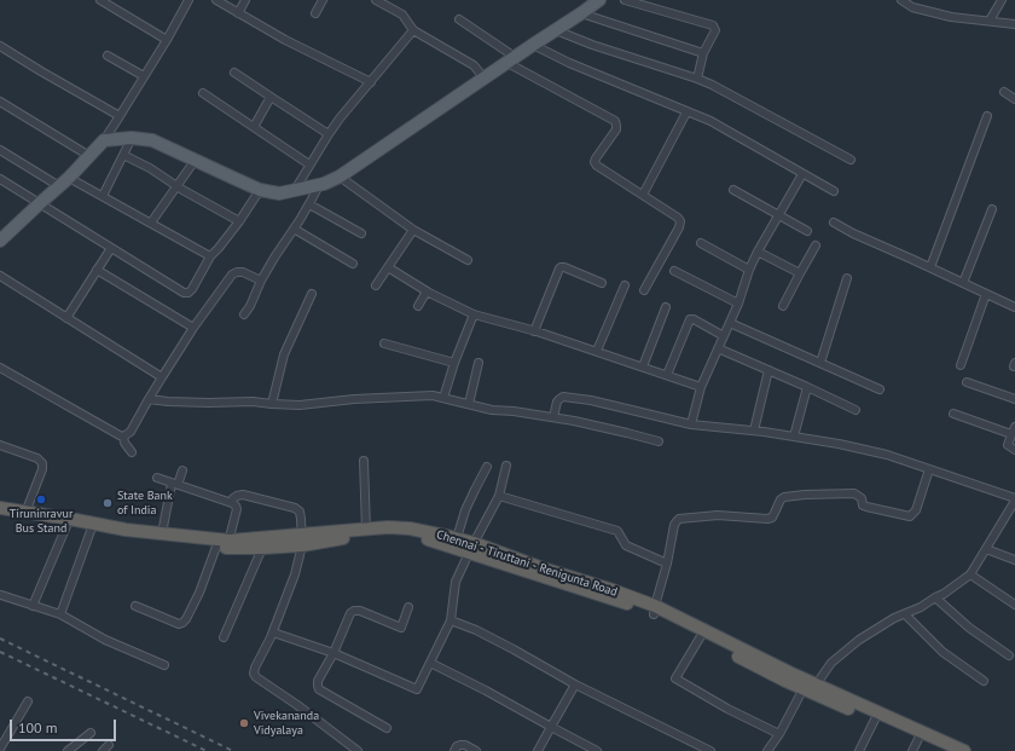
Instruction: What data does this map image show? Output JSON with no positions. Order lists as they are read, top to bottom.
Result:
{
  "streets": {
    "highway": ["Chennai - Tiruttani - Renigunta Road"]
  },
  "places": ["Tiruninravur Bus Stand", "State Bank of India", "Vivekananda Vidyalaya"],
  "scale_bar": "100 m"
}
